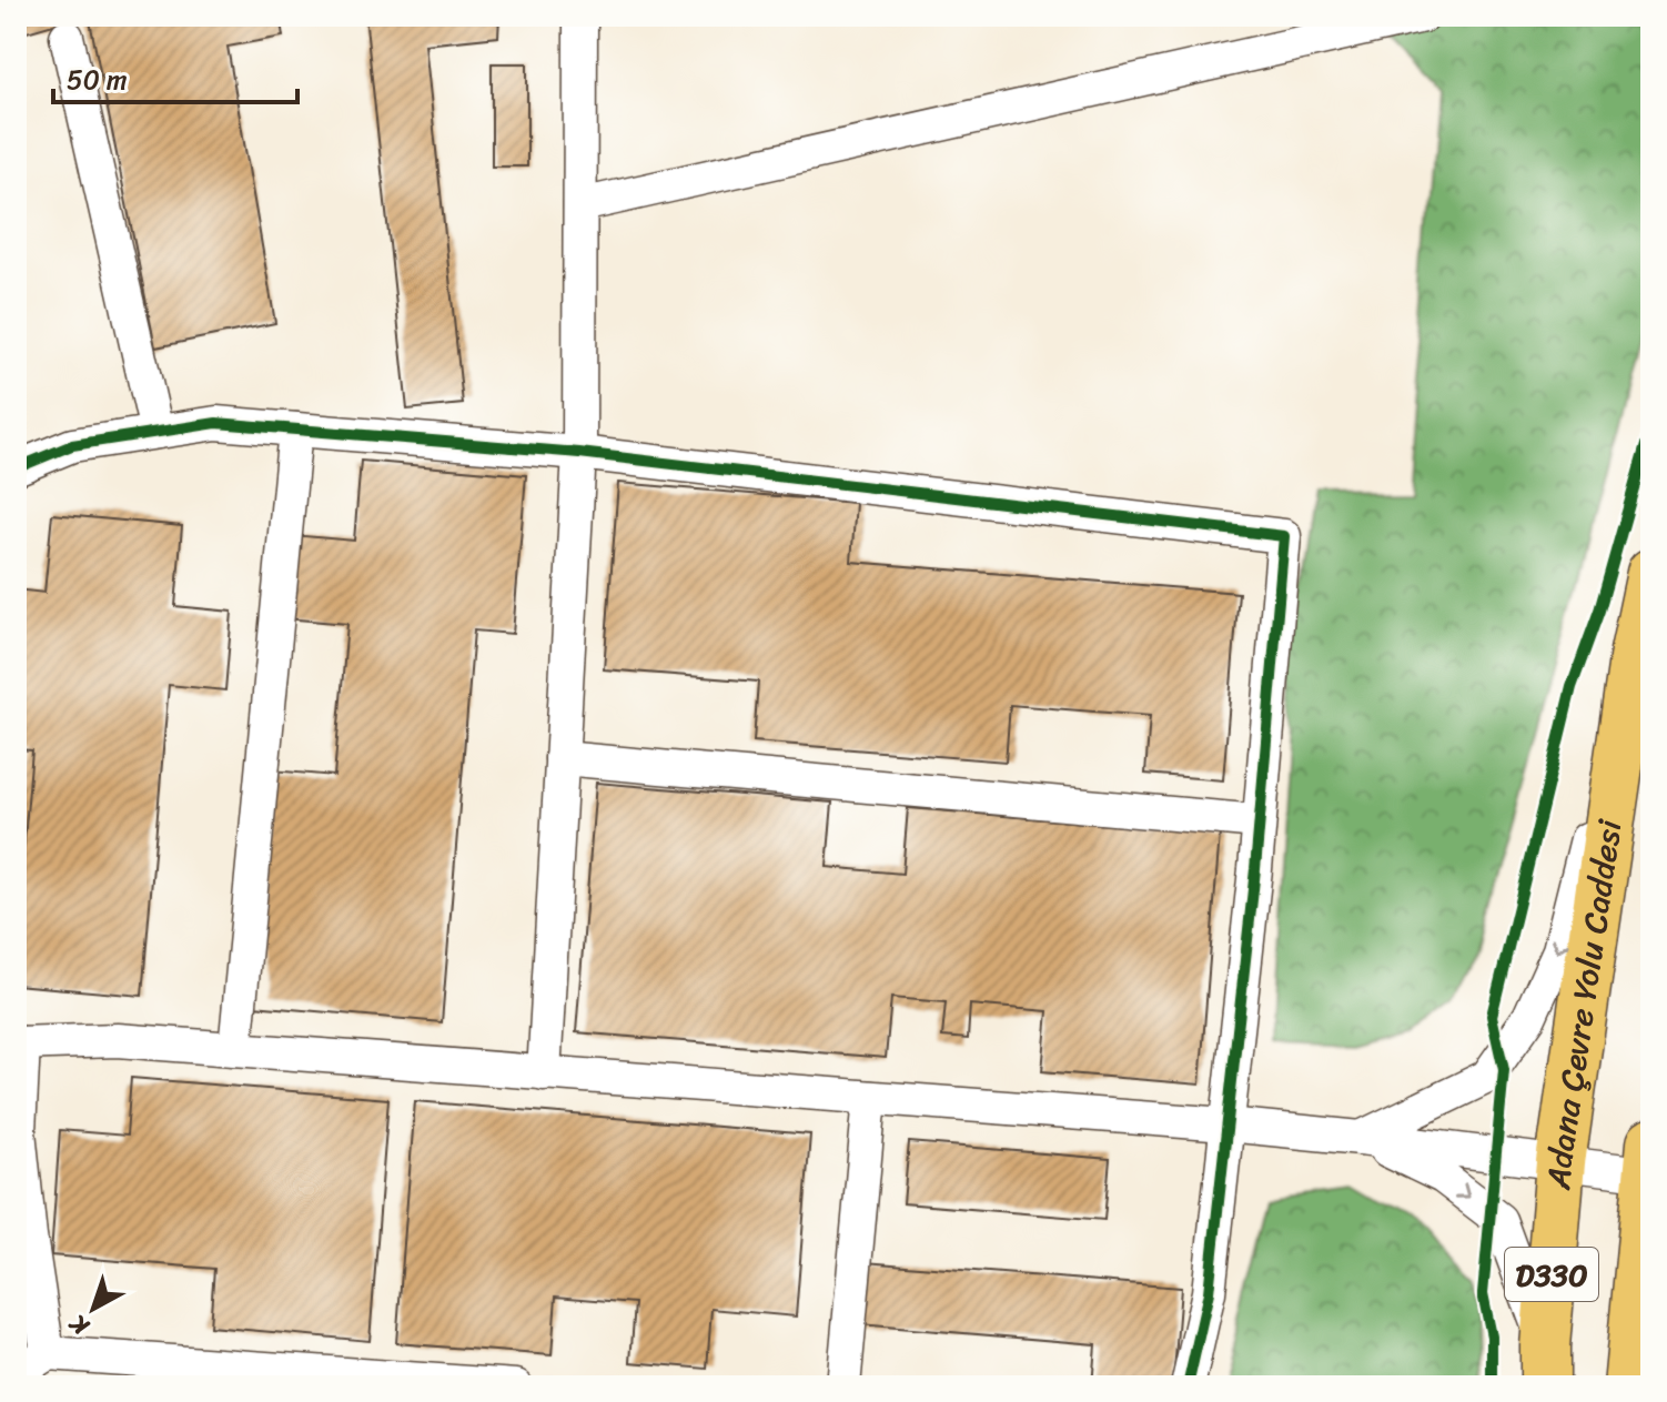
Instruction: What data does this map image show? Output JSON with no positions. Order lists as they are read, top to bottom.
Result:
{
  "streets": {
    "highway": ["Adana Çevre Yolu Caddesi", "D330"]
  },
  "scale_bar": "50 m",
  "north": "bottom left"
}
